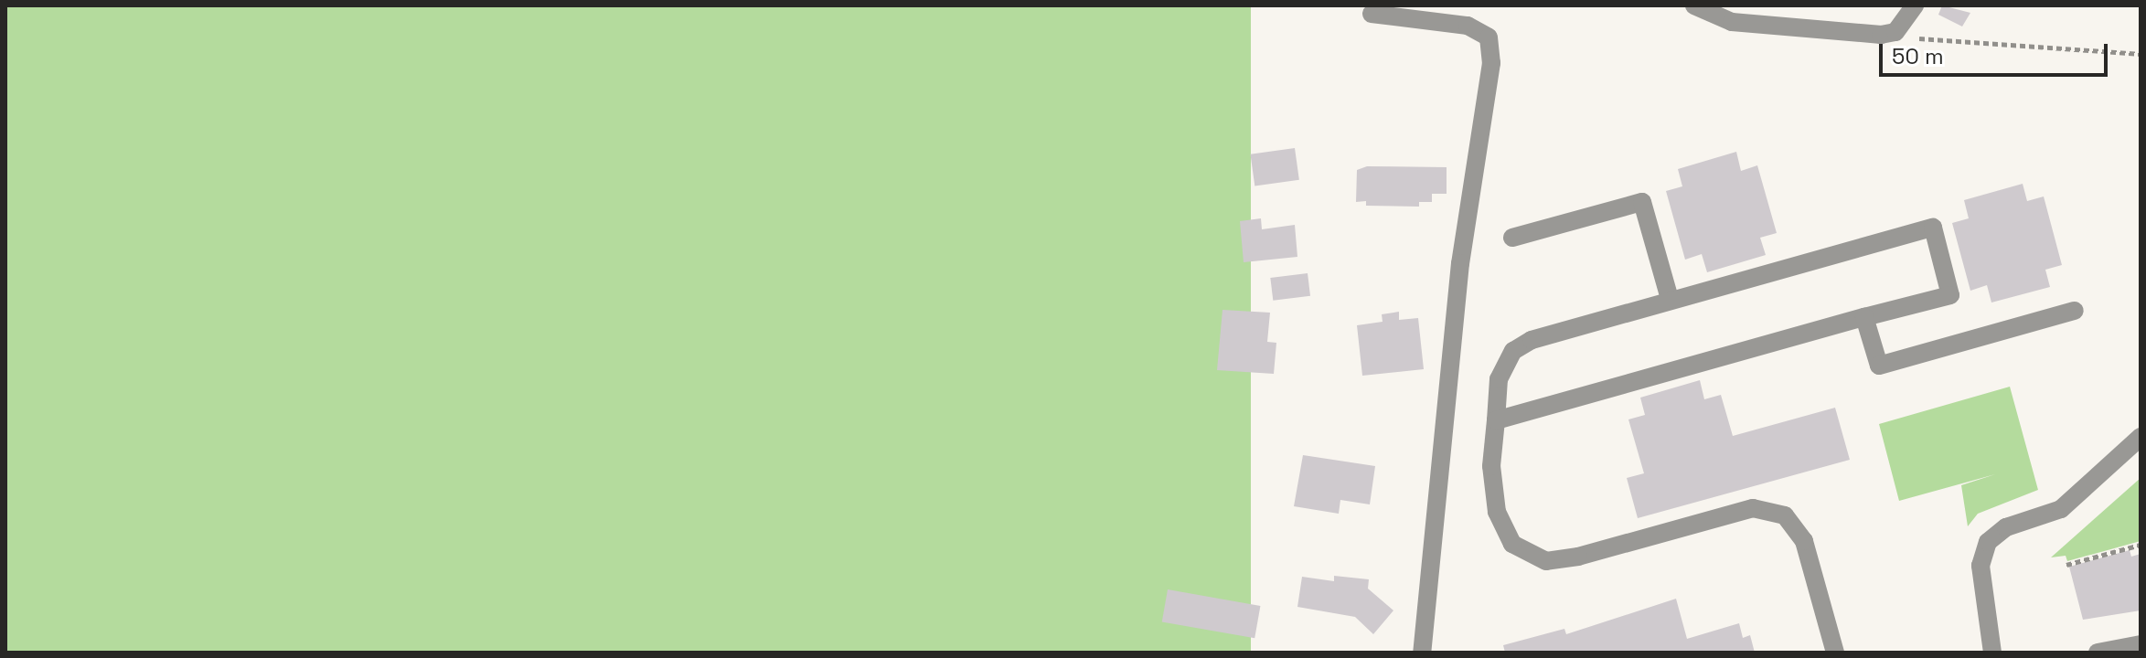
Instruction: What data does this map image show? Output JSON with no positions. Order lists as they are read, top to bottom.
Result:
{
  "scale_bar": "50 m"
}
